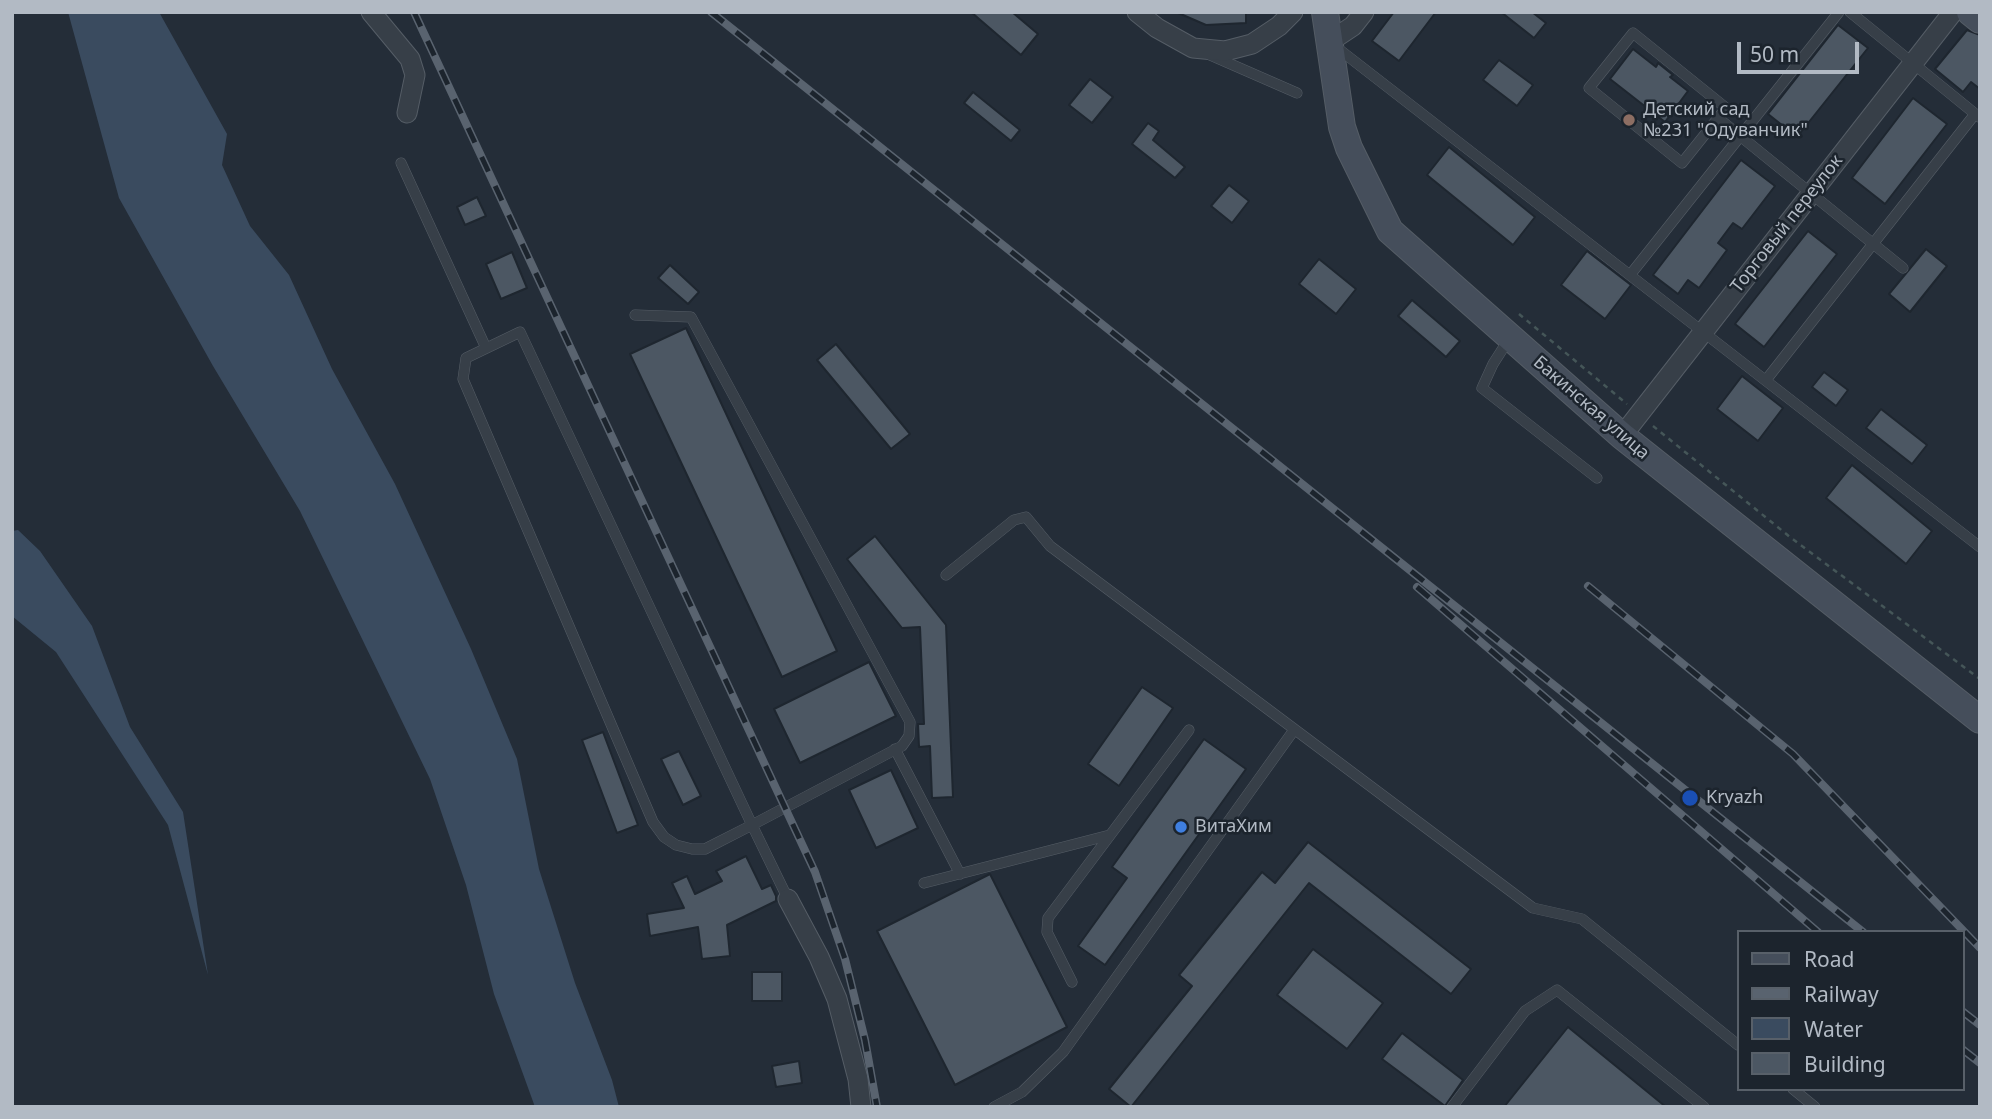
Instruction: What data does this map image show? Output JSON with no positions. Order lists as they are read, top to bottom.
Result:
{
  "streets": {
    "main road": ["Бакинская улица"],
    "street": ["Торговый переулок"]
  },
  "crossings": [
    ["Торговый переулок", "Бакинская улица"]
  ],
  "places": ["Детский сад №231 \"Одуванчик\"", "Kryazh", "ВитаХим"],
  "legend": [
    "Road",
    "Railway",
    "Water",
    "Building"
  ],
  "scale_bar": "50 m"
}
